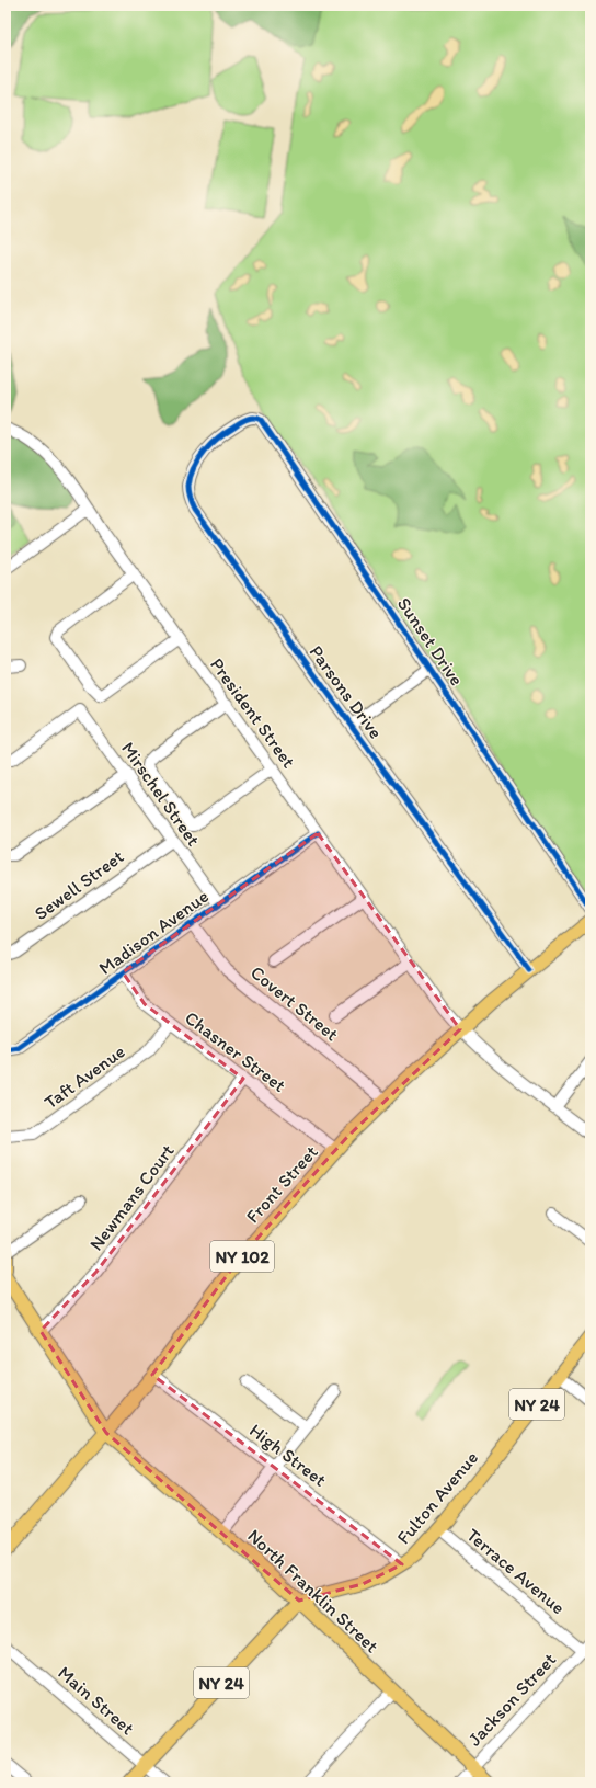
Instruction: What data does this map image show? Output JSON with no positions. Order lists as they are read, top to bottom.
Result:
{
  "streets": {
    "main road": [
      "Front Street",
      "NY 102",
      "NY 24",
      "Fulton Avenue",
      "North Franklin Street"
    ],
    "street": [
      "Sunset Drive",
      "Parsons Drive",
      "President Street",
      "Mirschel Street",
      "Sewell Street",
      "Madison Avenue",
      "Covert Street",
      "Chasner Street",
      "Taft Avenue",
      "Newmans Court",
      "High Street",
      "Terrace Avenue",
      "Jackson Street",
      "Main Street"
    ]
  },
  "crossings": [
    ["Sunset Drive", "Parsons Drive"],
    ["Parsons Drive", "Front Street"],
    ["President Street", "Madison Avenue"],
    ["President Street", "Front Street"],
    ["Mirschel Street", "Sewell Street"],
    ["Mirschel Street", "Madison Avenue"],
    ["Madison Avenue", "Covert Street"],
    ["Madison Avenue", "Chasner Street"],
    ["Covert Street", "Front Street"],
    ["Chasner Street", "Taft Avenue"],
    ["Chasner Street", "Front Street"],
    ["Chasner Street", "Newmans Court"],
    ["Front Street", "High Street"],
    ["Front Street", "North Franklin Street"],
    ["Newmans Court", "North Franklin Street"],
    ["NY 24", "Fulton Avenue"],
    ["NY 24", "North Franklin Street"],
    ["NY 24", "Main Street"],
    ["High Street", "Fulton Avenue"],
    ["Fulton Avenue", "Terrace Avenue"],
    ["Fulton Avenue", "North Franklin Street"],
    ["Terrace Avenue", "Jackson Street"],
    ["North Franklin Street", "Jackson Street"]
  ]
}
